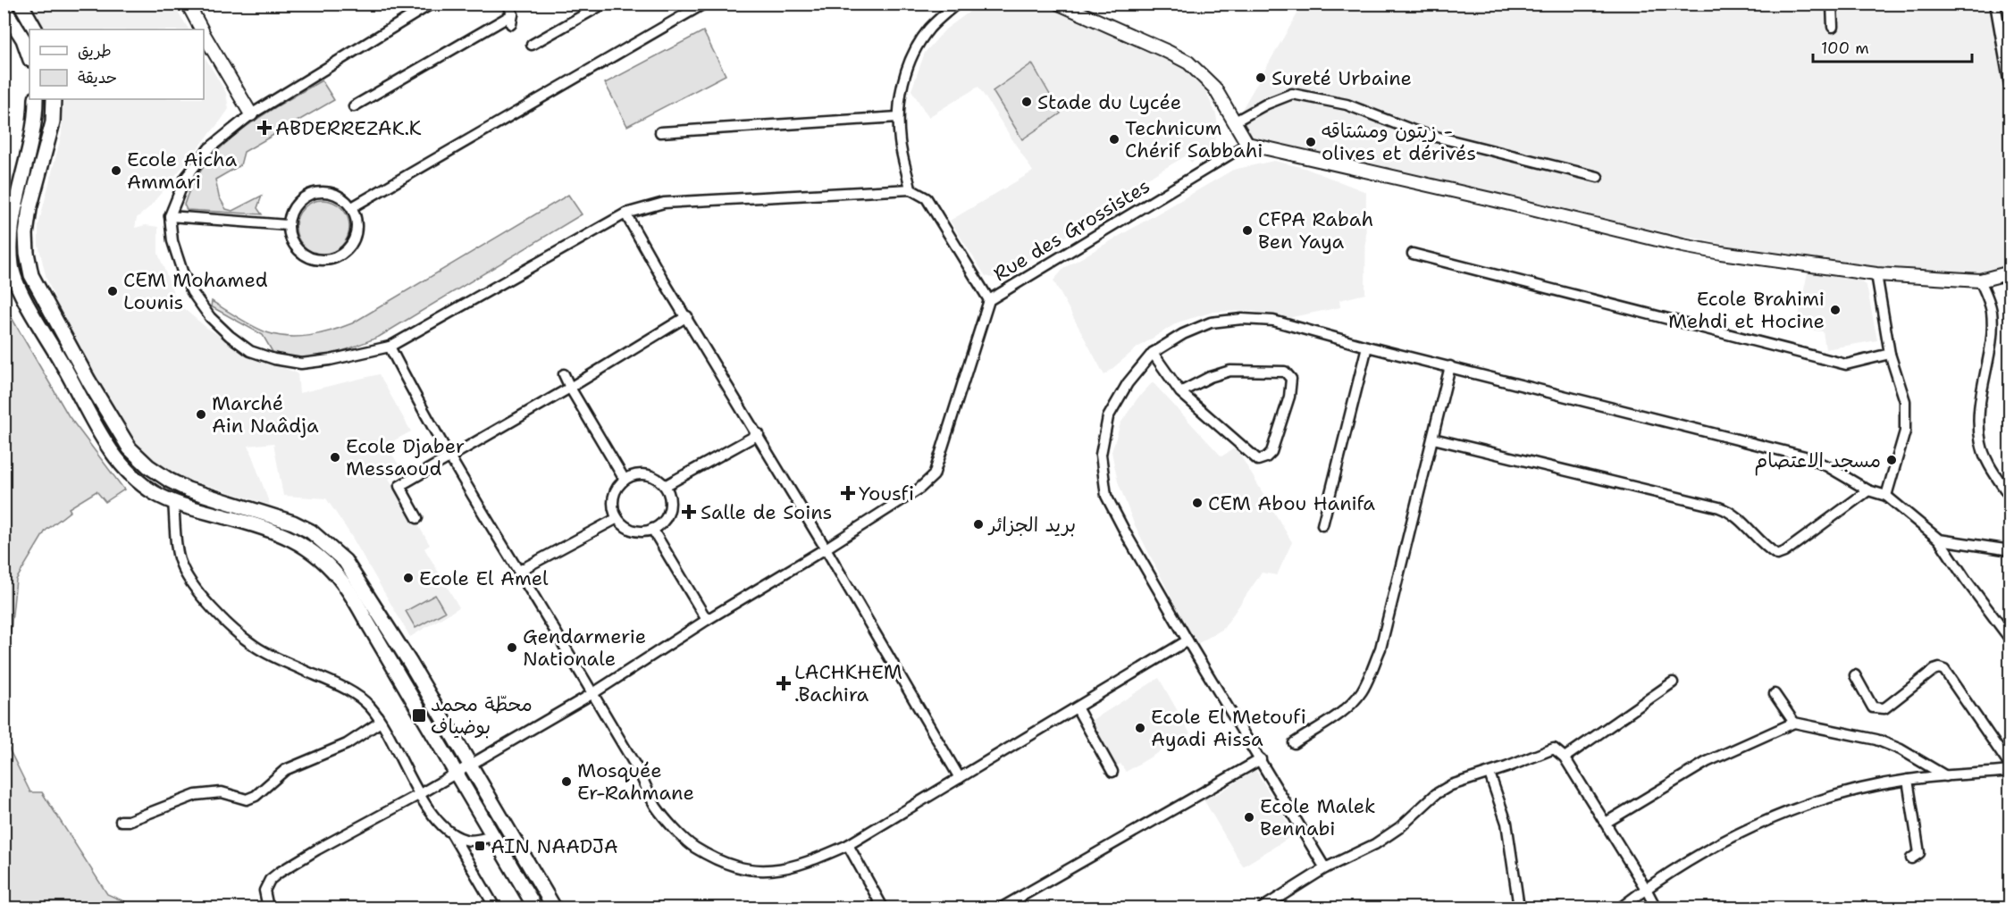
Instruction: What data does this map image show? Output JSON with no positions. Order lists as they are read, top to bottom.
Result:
{
  "streets": {
    "street": ["Rue des Grossistes"]
  },
  "places": {
    "other": [
      "Sureté Urbaine",
      "Stade du Lycée",
      "Technicum Chérif Sabbahi",
      "زيتون ومشتاقه - olives et dérivés",
      "Ecole Aicha Ammari",
      "CFPA Rabah Ben Yaya",
      "CEM Mohamed Lounis",
      "Ecole Brahimi Mehdi et Hocine",
      "Marché Ain Naâdja",
      "Ecole Djaber Messaoud",
      "مسجد الاعتصام",
      "CEM Abou Hanifa",
      "بريد الجزائر",
      "Ecole El Amel",
      "Gendarmerie Nationale",
      "Ecole El Metoufi Ayadi Aissa",
      "Mosquée Er-Rahmane",
      "Ecole Malek Bennabi"
    ],
    "health": [
      "ABDERREZAK.K",
      "Yousfi",
      "Salle de Soins",
      "LACHKHEM .Bachira"
    ],
    "transit": ["محطّة محمد بوضياف", "AIN NAADJA"]
  },
  "legend": ["طريق", "حديقة"],
  "scale_bar": "100 m"
}
